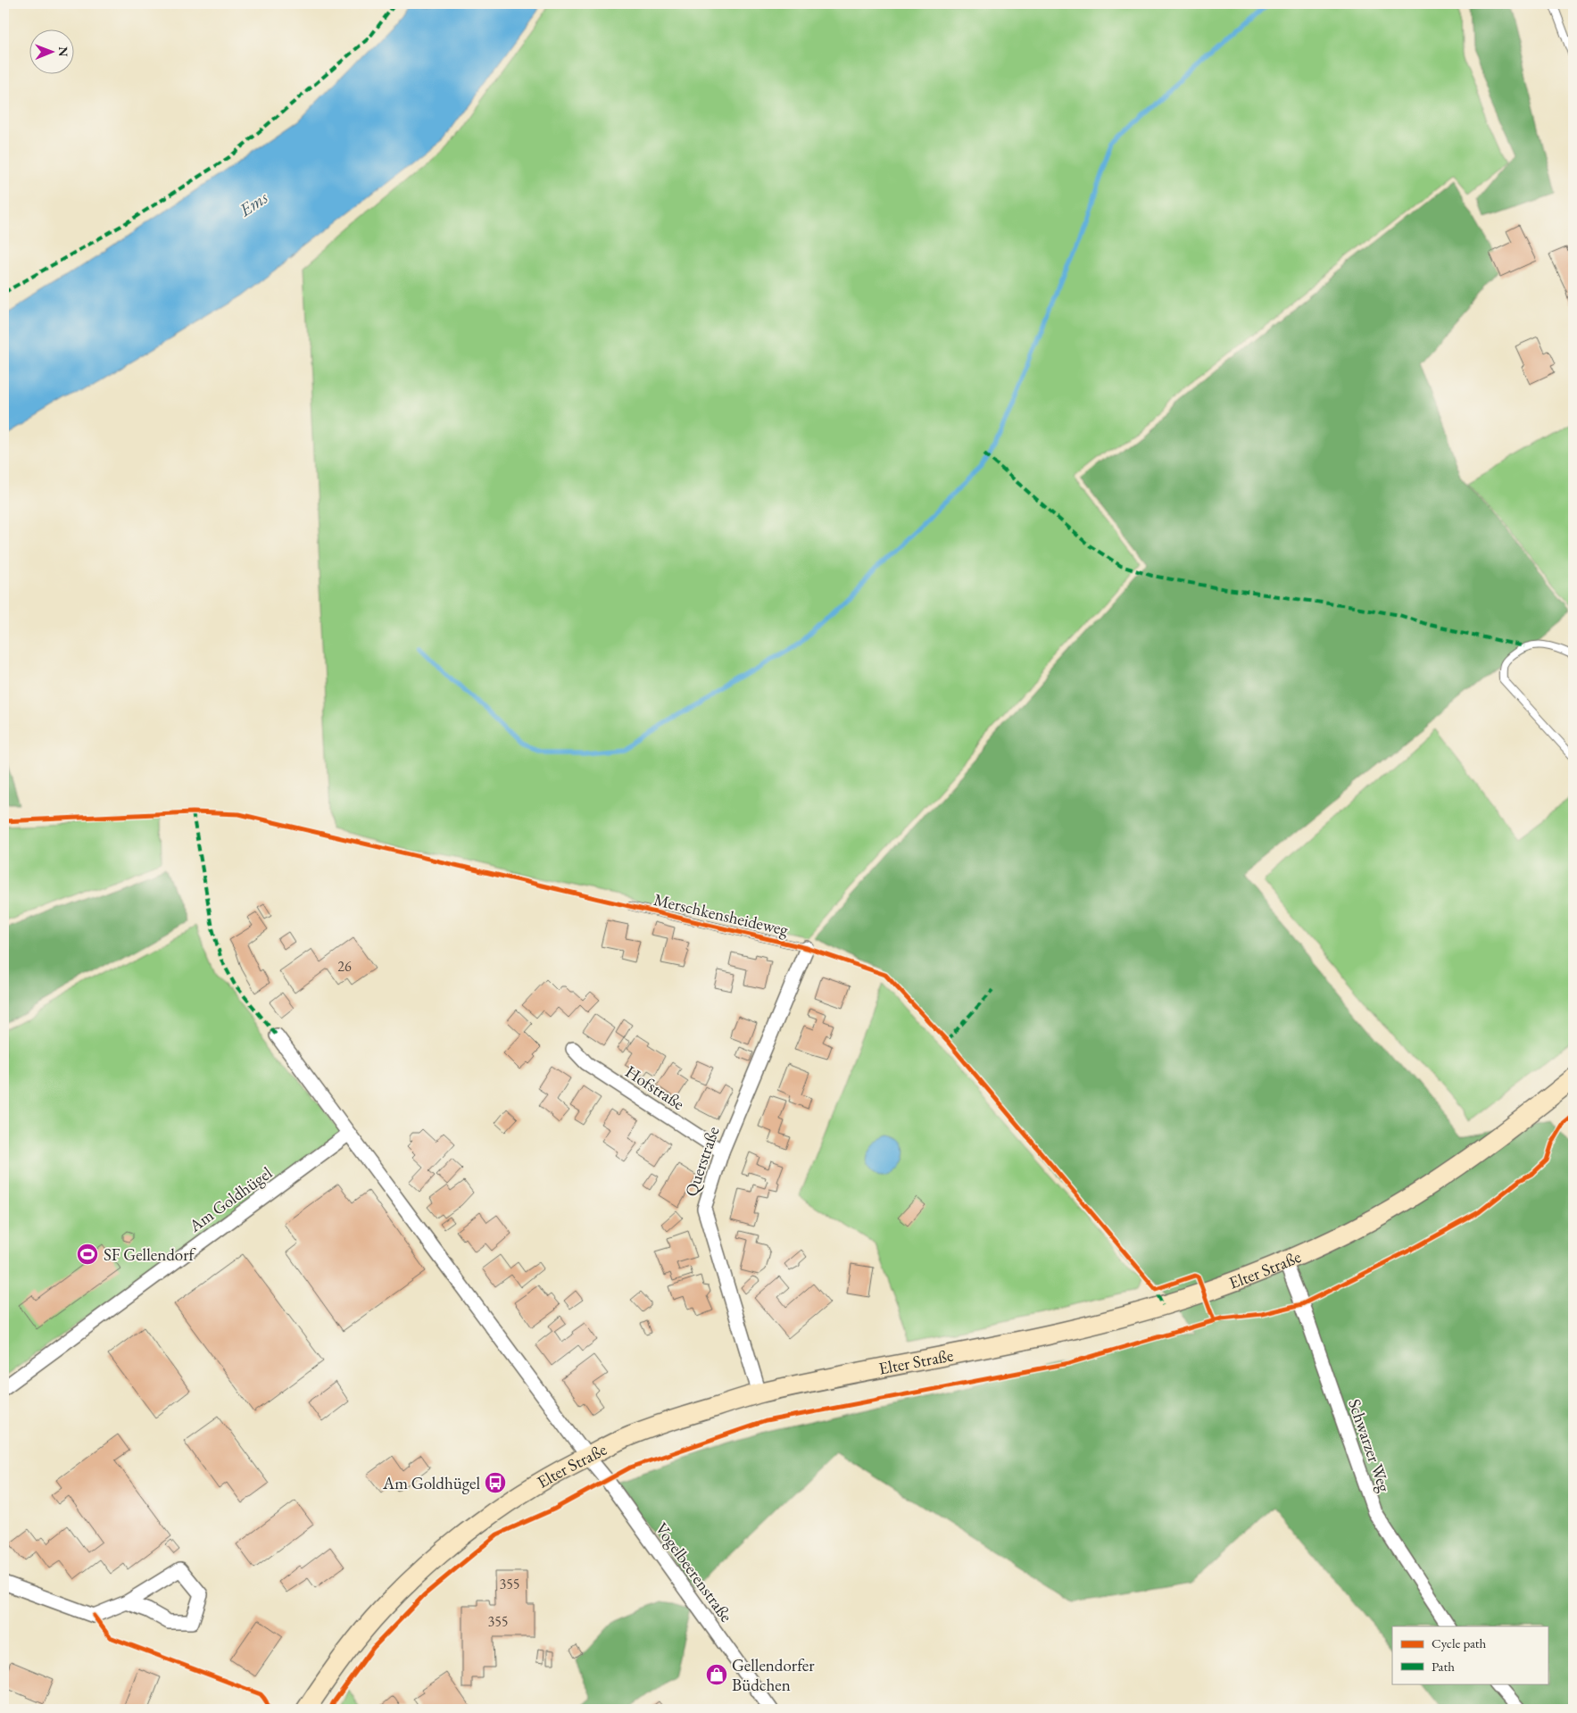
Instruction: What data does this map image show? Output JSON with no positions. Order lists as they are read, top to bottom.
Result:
{
  "streets": {
    "main road": ["Elter Straße"],
    "street": [
      "Hofstraße",
      "Querstraße",
      "Am Goldhügel",
      "Schwarzer Weg",
      "Vogelbeerenstraße"
    ],
    "lane": ["Merschkensheideweg"]
  },
  "crossings": [
    ["Merschkensheideweg", "Querstraße"],
    ["Hofstraße", "Querstraße"],
    ["Querstraße", "Elter Straße"],
    ["Elter Straße", "Schwarzer Weg"],
    ["Elter Straße", "Vogelbeerenstraße"]
  ],
  "water": ["Ems"],
  "places": {
    "sports": ["SF Gellendorf"],
    "bus stop": ["Am Goldhügel"],
    "shop": ["Gellendorfer Büdchen"]
  },
  "house_numbers": ["26", "355", "355"],
  "legend": ["Cycle path", "Path"],
  "north": "right"
}
